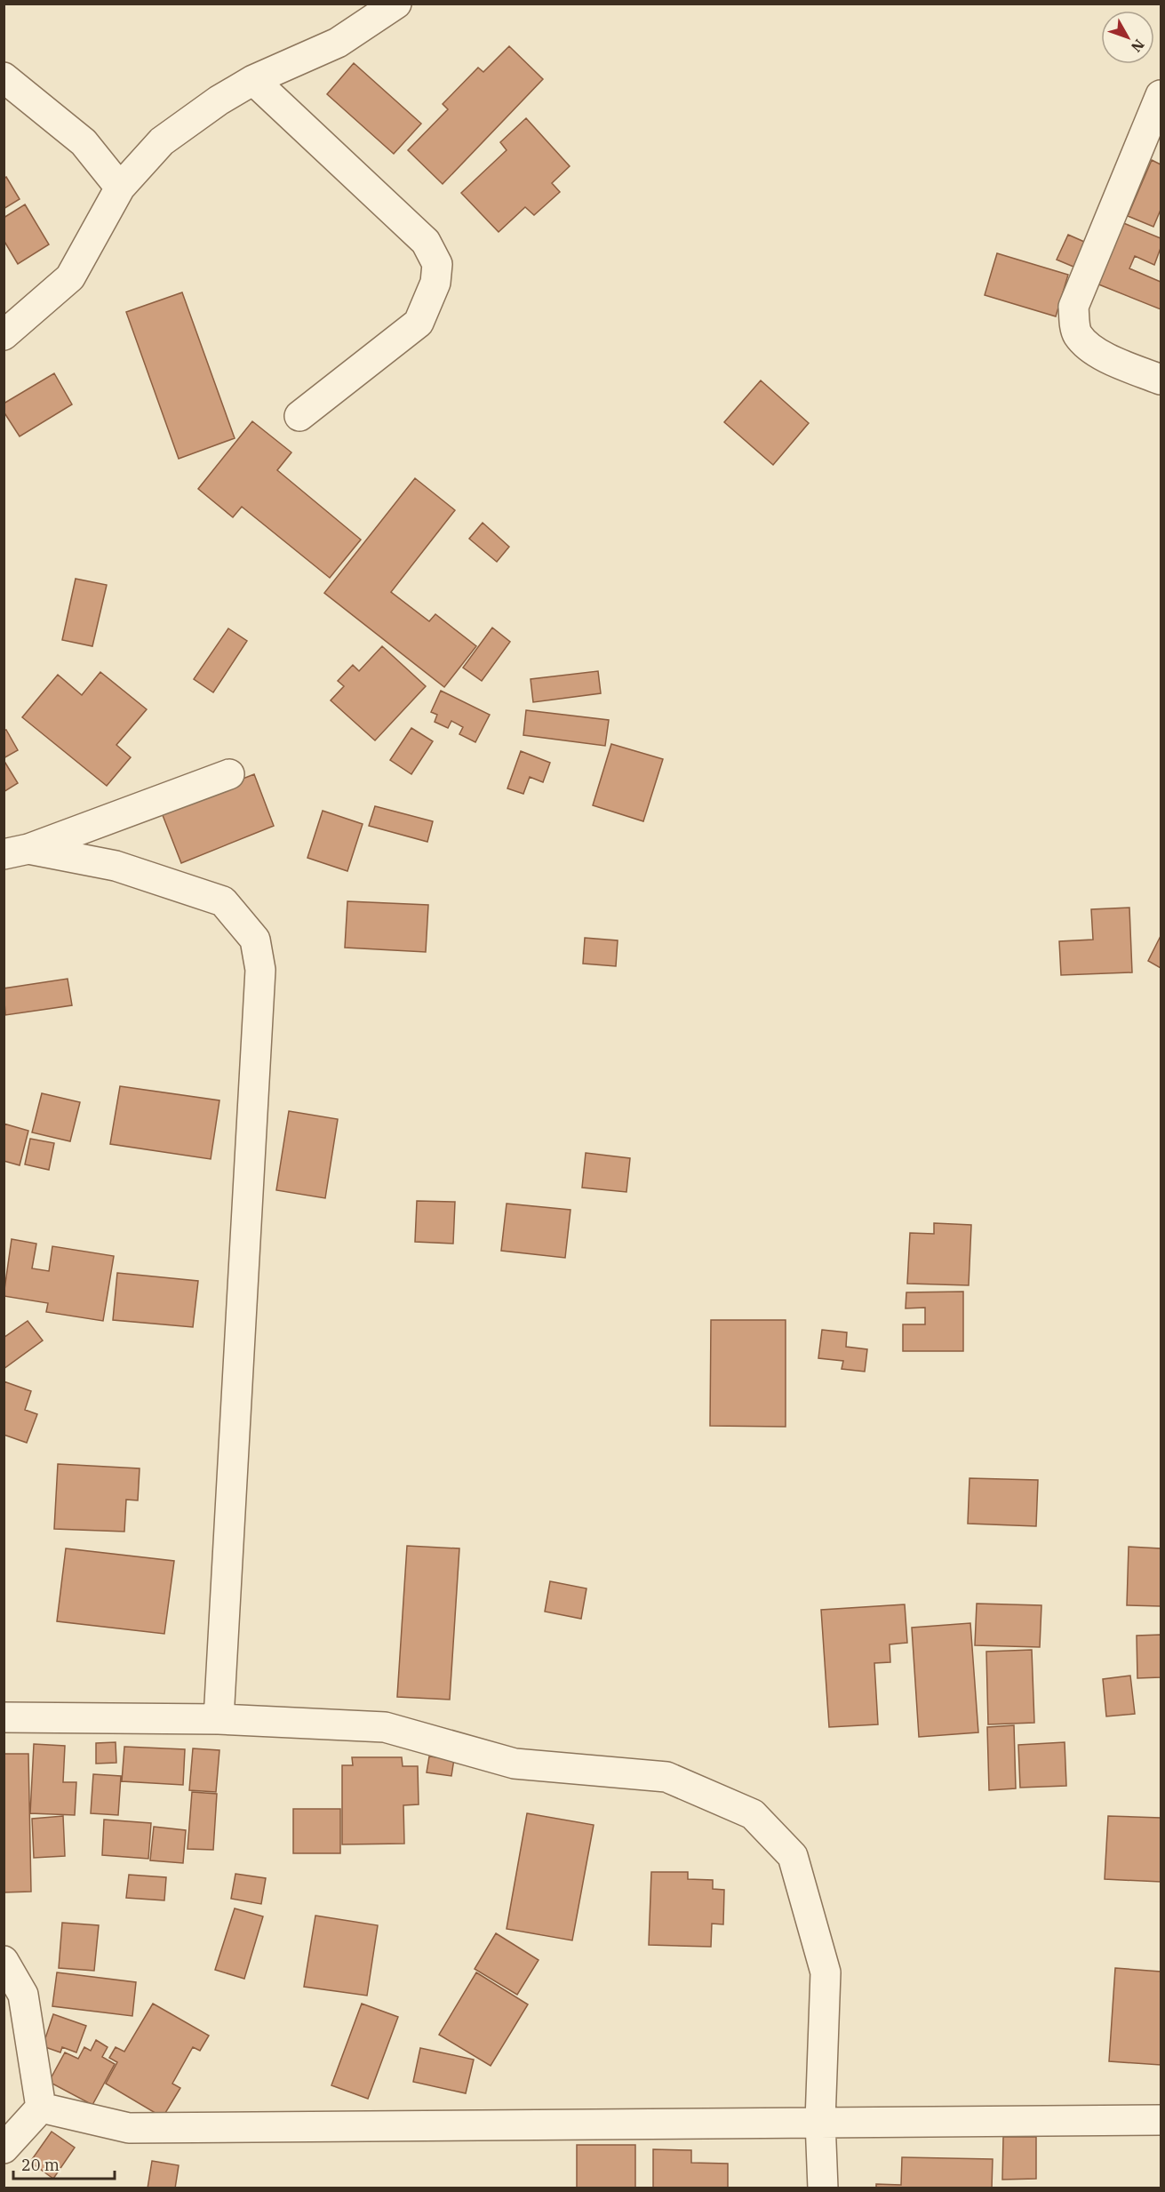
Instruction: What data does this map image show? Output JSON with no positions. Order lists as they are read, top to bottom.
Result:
{
  "scale_bar": "20 m",
  "north": "bottom right"
}
